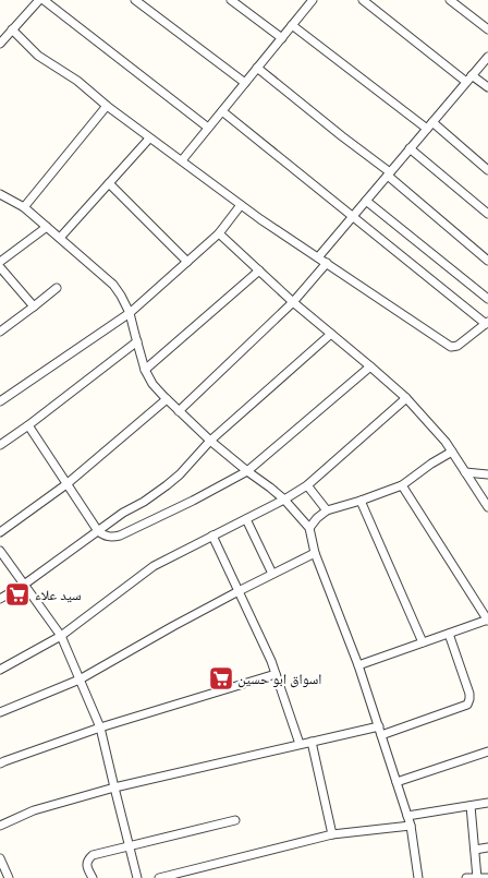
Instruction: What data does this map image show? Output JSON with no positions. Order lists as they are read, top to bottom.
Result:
{
  "places": {
    "supermarket": ["سيد علاء", "اسواق ابو حسين"]
  }
}
